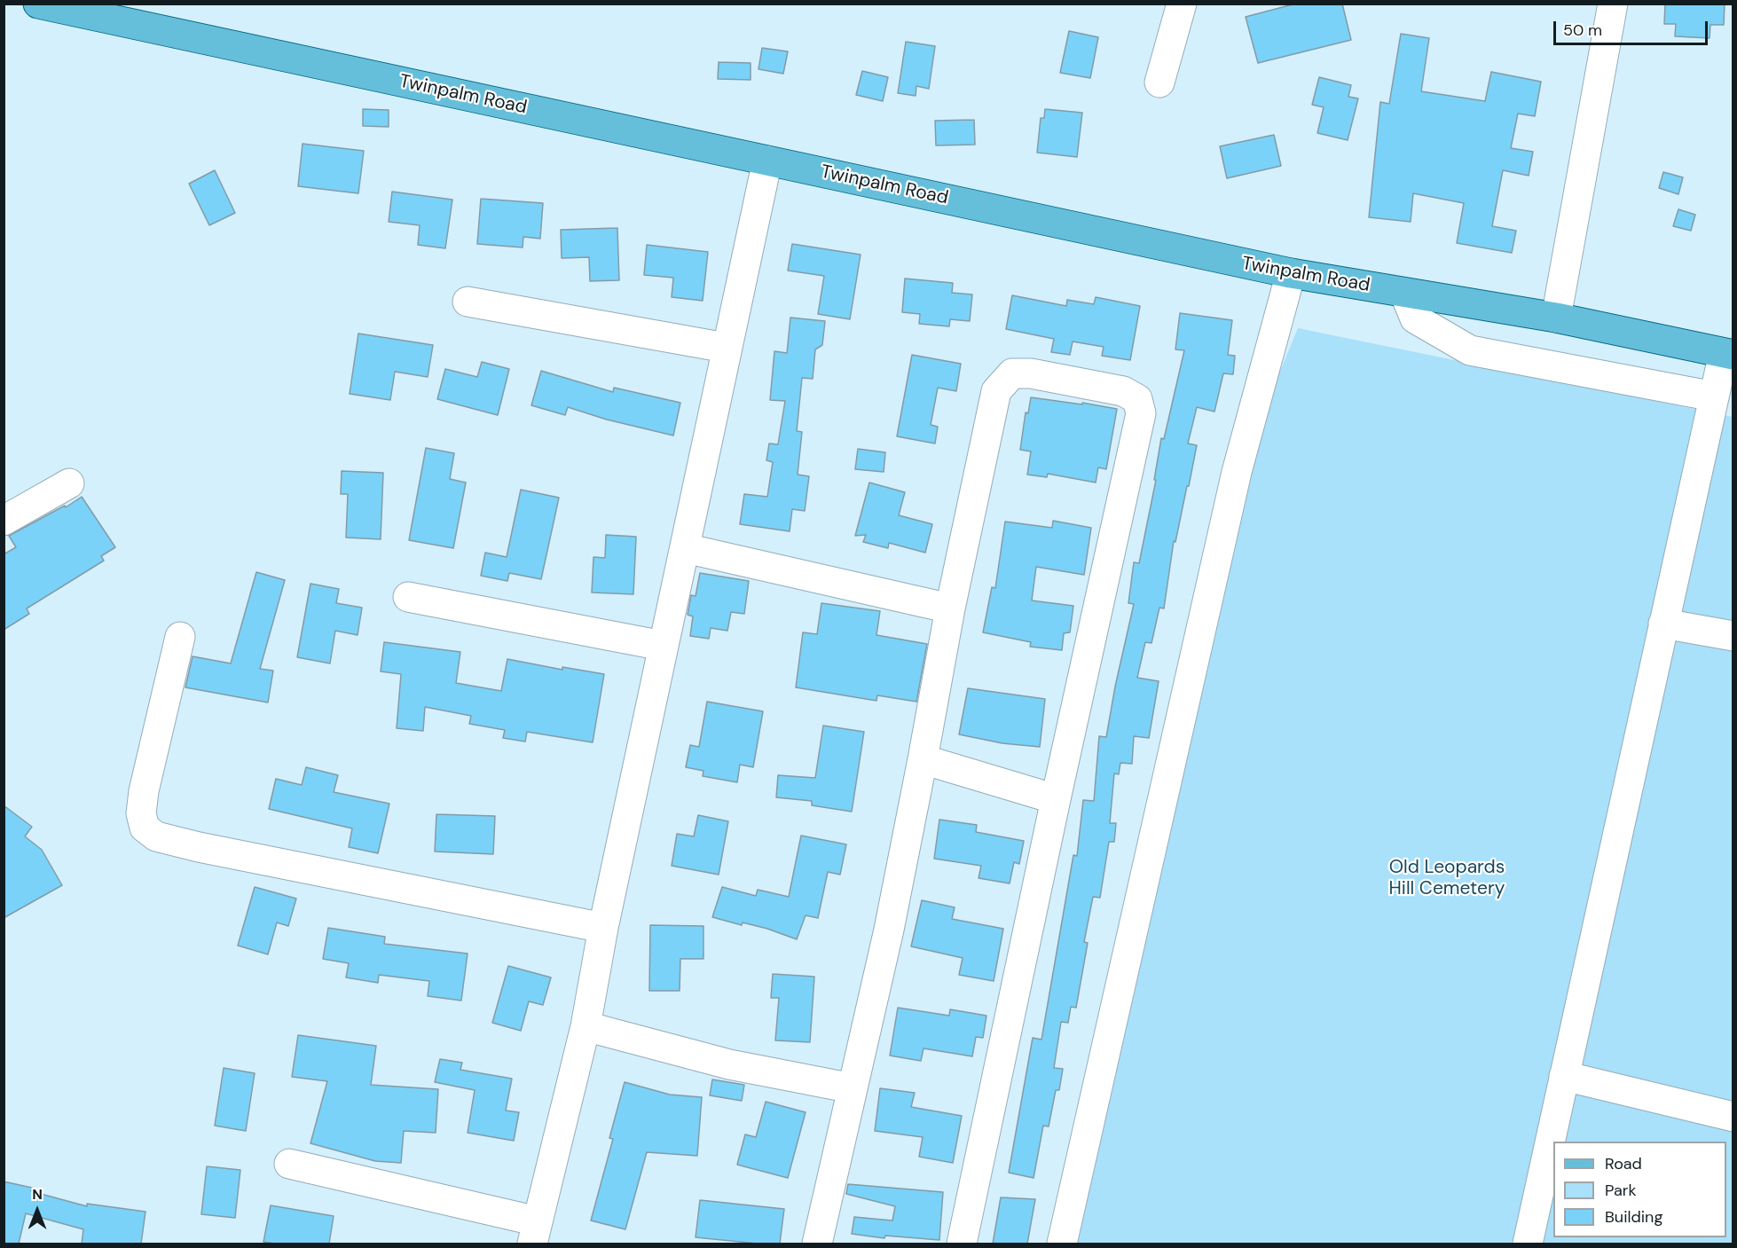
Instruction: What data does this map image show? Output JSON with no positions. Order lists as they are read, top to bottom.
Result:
{
  "streets": {
    "main road": ["Twinpalm Road"]
  },
  "parks": ["Old Leopards Hill Cemetery"],
  "legend": ["Road", "Park", "Building"],
  "scale_bar": "50 m",
  "north": "top"
}
